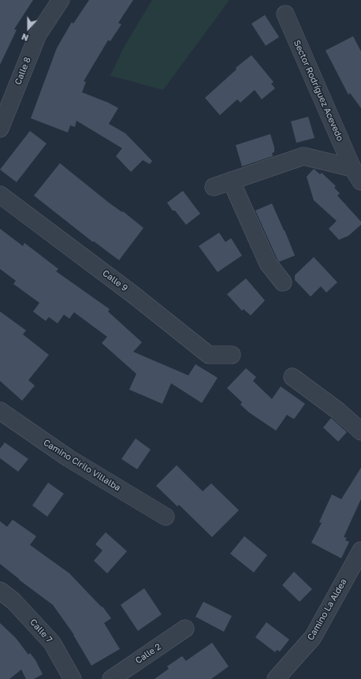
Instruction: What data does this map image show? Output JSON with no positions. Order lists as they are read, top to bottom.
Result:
{
  "streets": {
    "street": [
      "Calle 8",
      "Sector Rodríguez Acevedo",
      "Calle 9",
      "Camino Cirilo Villalba",
      "Camino La Aldea",
      "Calle 7",
      "Calle 2"
    ]
  },
  "north": "bottom"
}
